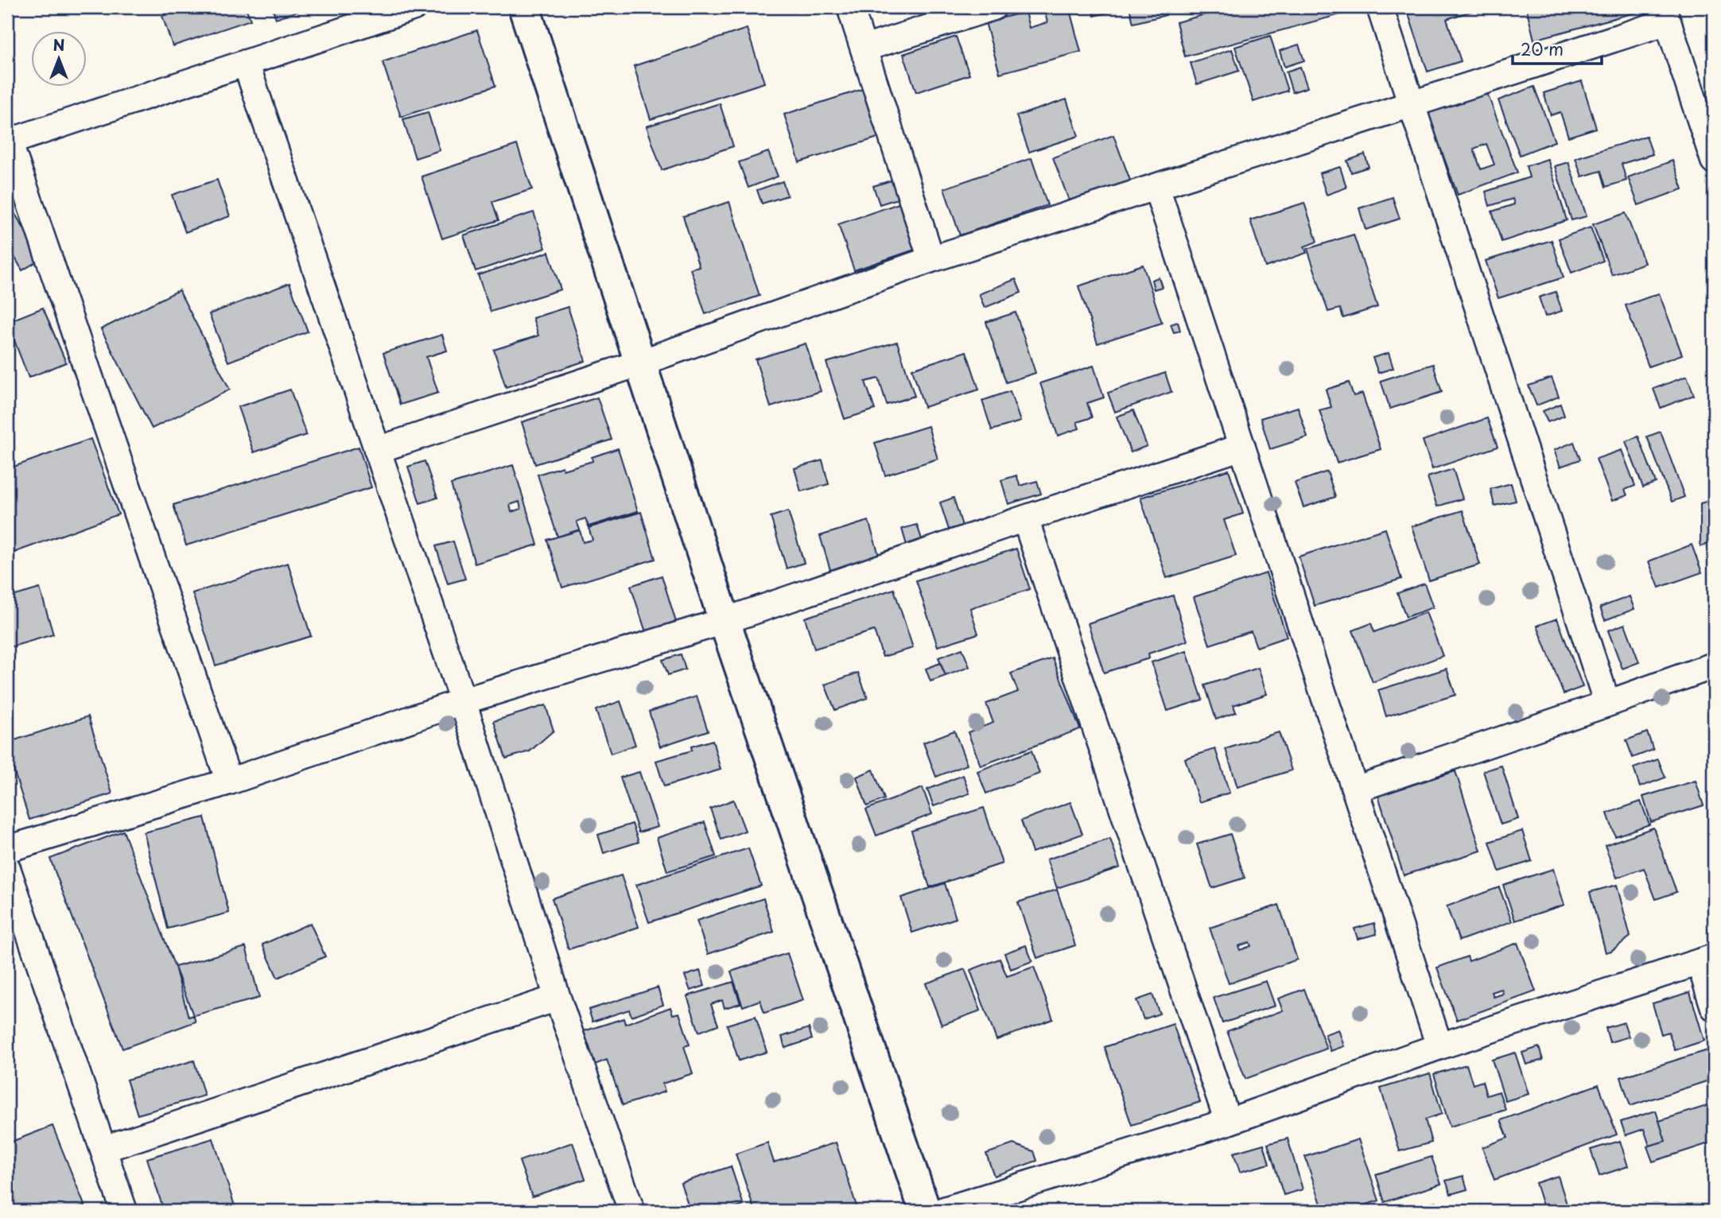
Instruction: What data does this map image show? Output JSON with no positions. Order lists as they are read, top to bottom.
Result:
{
  "scale_bar": "20 m",
  "north": "top"
}
